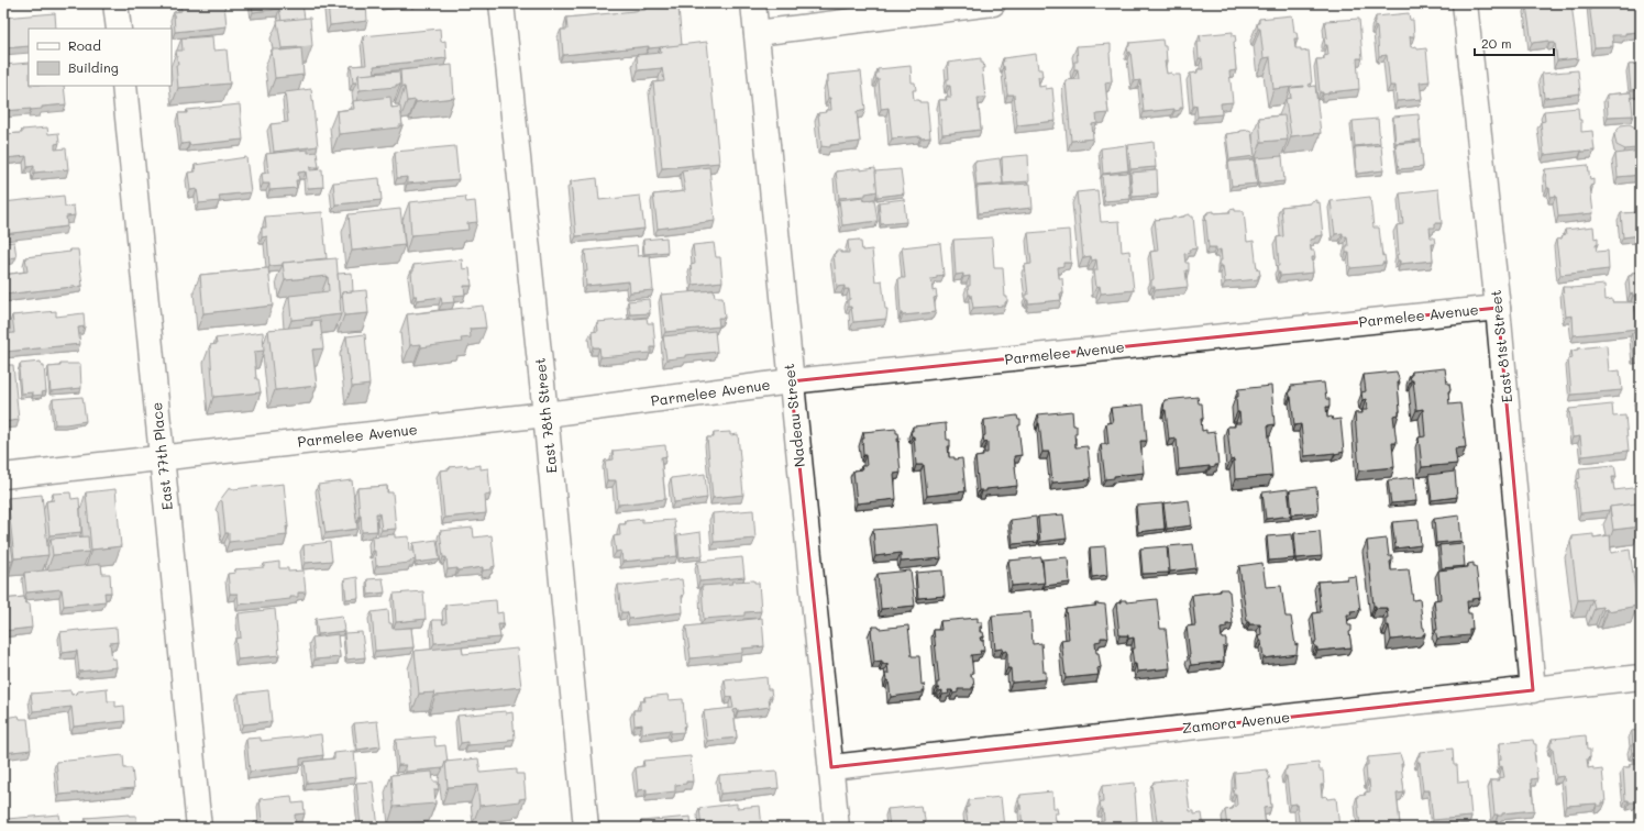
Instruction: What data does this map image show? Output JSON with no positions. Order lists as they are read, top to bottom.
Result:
{
  "streets": {
    "street": [
      "Parmelee Avenue",
      "East 81st Street",
      "East 78th Street",
      "Nadeau Street",
      "East 77th Place",
      "Zamora Avenue"
    ]
  },
  "crossings": [
    ["Parmelee Avenue", "East 81st Street"],
    ["Parmelee Avenue", "East 78th Street"],
    ["Parmelee Avenue", "Nadeau Street"],
    ["Parmelee Avenue", "East 77th Place"],
    ["East 81st Street", "Zamora Avenue"],
    ["Nadeau Street", "Zamora Avenue"]
  ],
  "legend": ["Road", "Building"],
  "scale_bar": "20 m"
}
